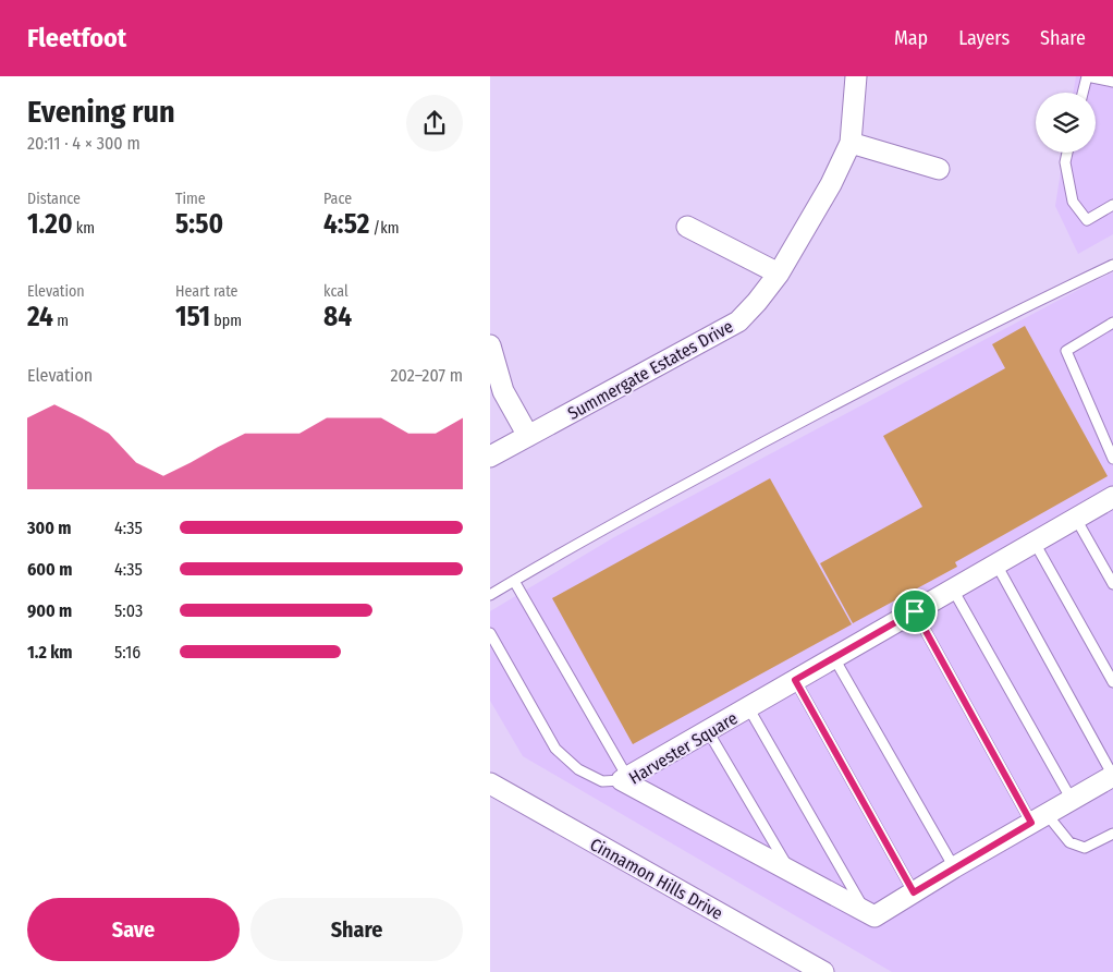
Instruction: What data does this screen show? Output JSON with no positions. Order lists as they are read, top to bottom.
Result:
{
  "streets": {
    "street": ["Summergate Estates Drive", "Harvester Square", "Cinnamon Hills Drive"]
  },
  "page": {
    "header": "Fleetfoot",
    "nav": ["Map", "Layers", "Share"],
    "heading": ["Evening run", "20:11 · 4 × 300 m"],
    "stats": [
      ["Distance", "1.20 km"],
      ["Time", "5:50"],
      ["Pace", "4:52 /km"],
      ["Elevation", "24 m"],
      ["Heart rate", "151 bpm"],
      ["kcal", "84"]
    ],
    "chart": ["Elevation", "202–207 m"],
    "list": [
      {
        "name": "300 m",
        "note": "4:35"
      },
      {
        "name": "600 m",
        "note": "4:35"
      },
      {
        "name": "900 m",
        "note": "5:03"
      },
      {
        "name": "1.2 km",
        "note": "5:16"
      }
    ],
    "buttons": ["Save", "Share"]
  }
}
